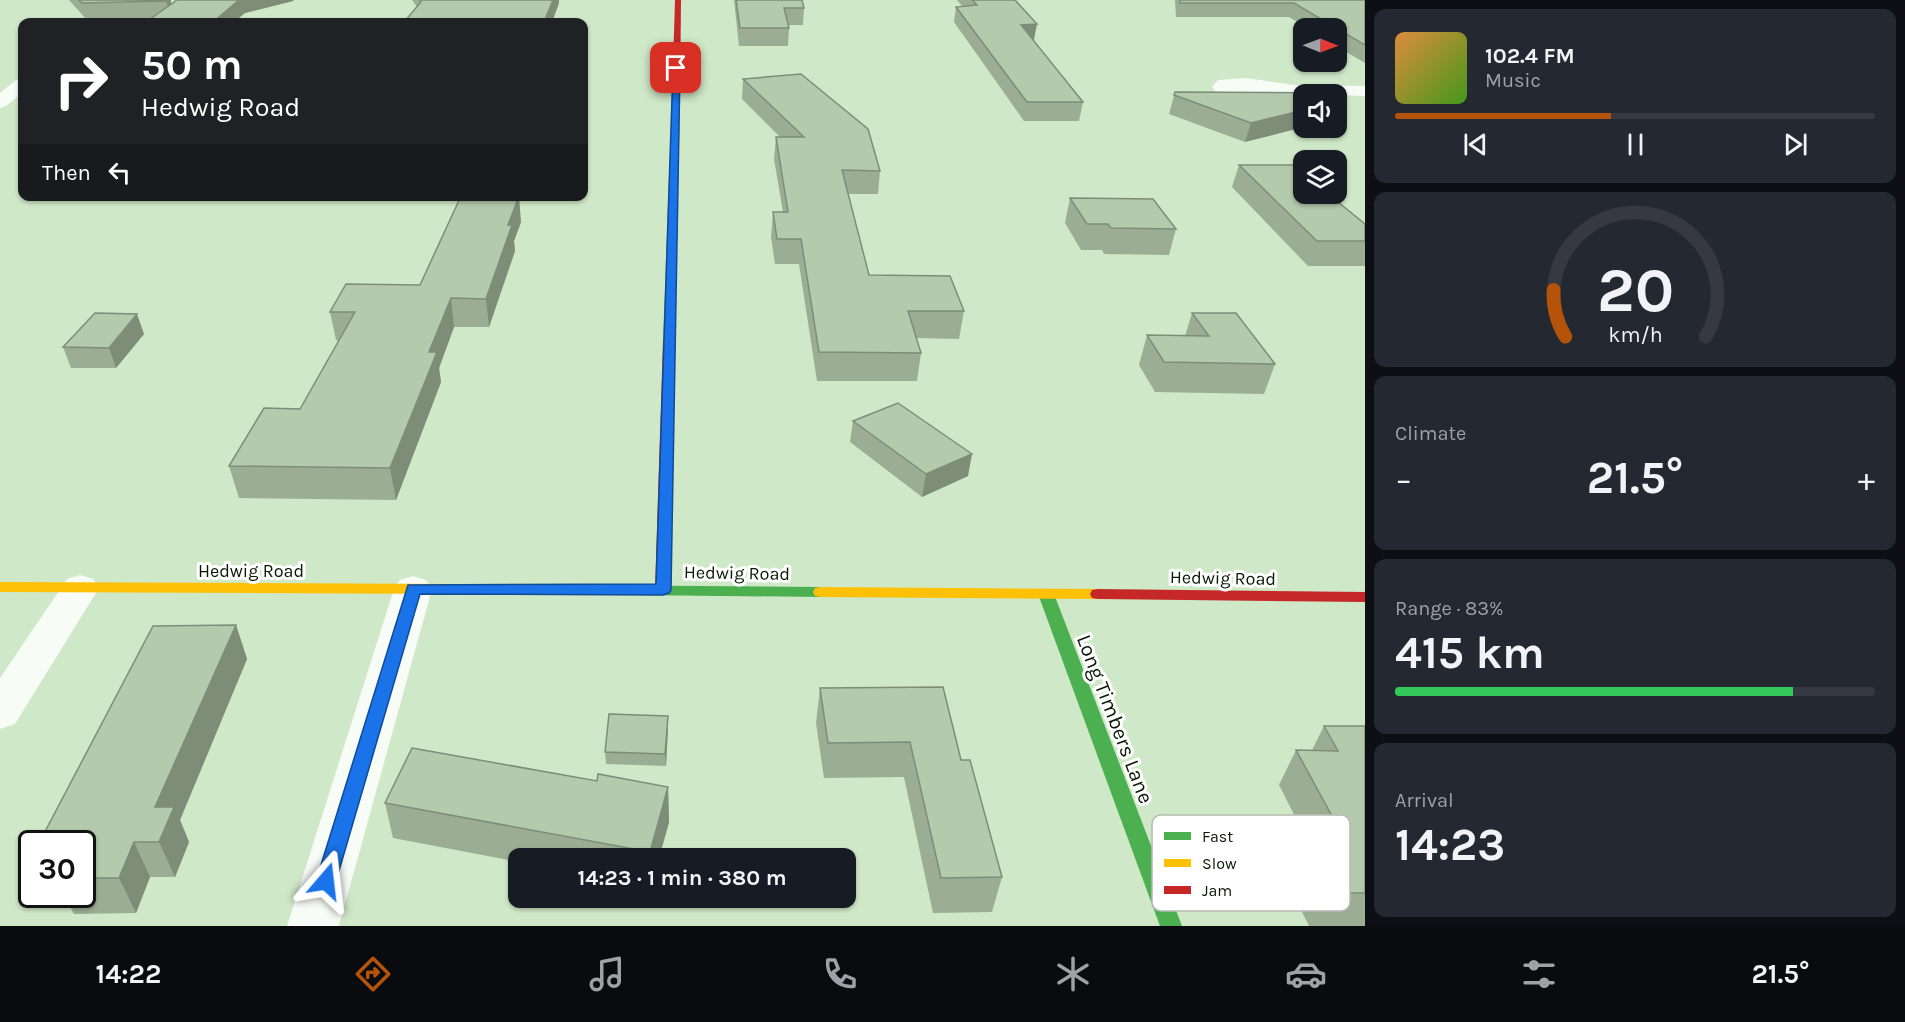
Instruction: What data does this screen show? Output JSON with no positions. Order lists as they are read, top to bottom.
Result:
{
  "streets": {
    "street": ["Hedwig Road", "Long Timbers Lane"]
  },
  "crossings": [
    ["Hedwig Road", "Long Timbers Lane"]
  ],
  "legend": ["Fast", "Slow", "Jam"],
  "north": "right",
  "page": {
    "turn": ["50 m", "Hedwig Road"],
    "song": ["102.4 FM", "Music"],
    "then": "Then",
    "tile": [
      "Climate",
      ["Range · 83%", "415 km"],
      ["Arrival", "14:23"]
    ],
    "heat": ["−", "21.5°", "+"],
    "limit": "30",
    "trip": "14:23 · 1 min · 380 m",
    "tabs": ["14:22", "21.5°"],
    "gauge": ["20", "km/h"]
  }
}
